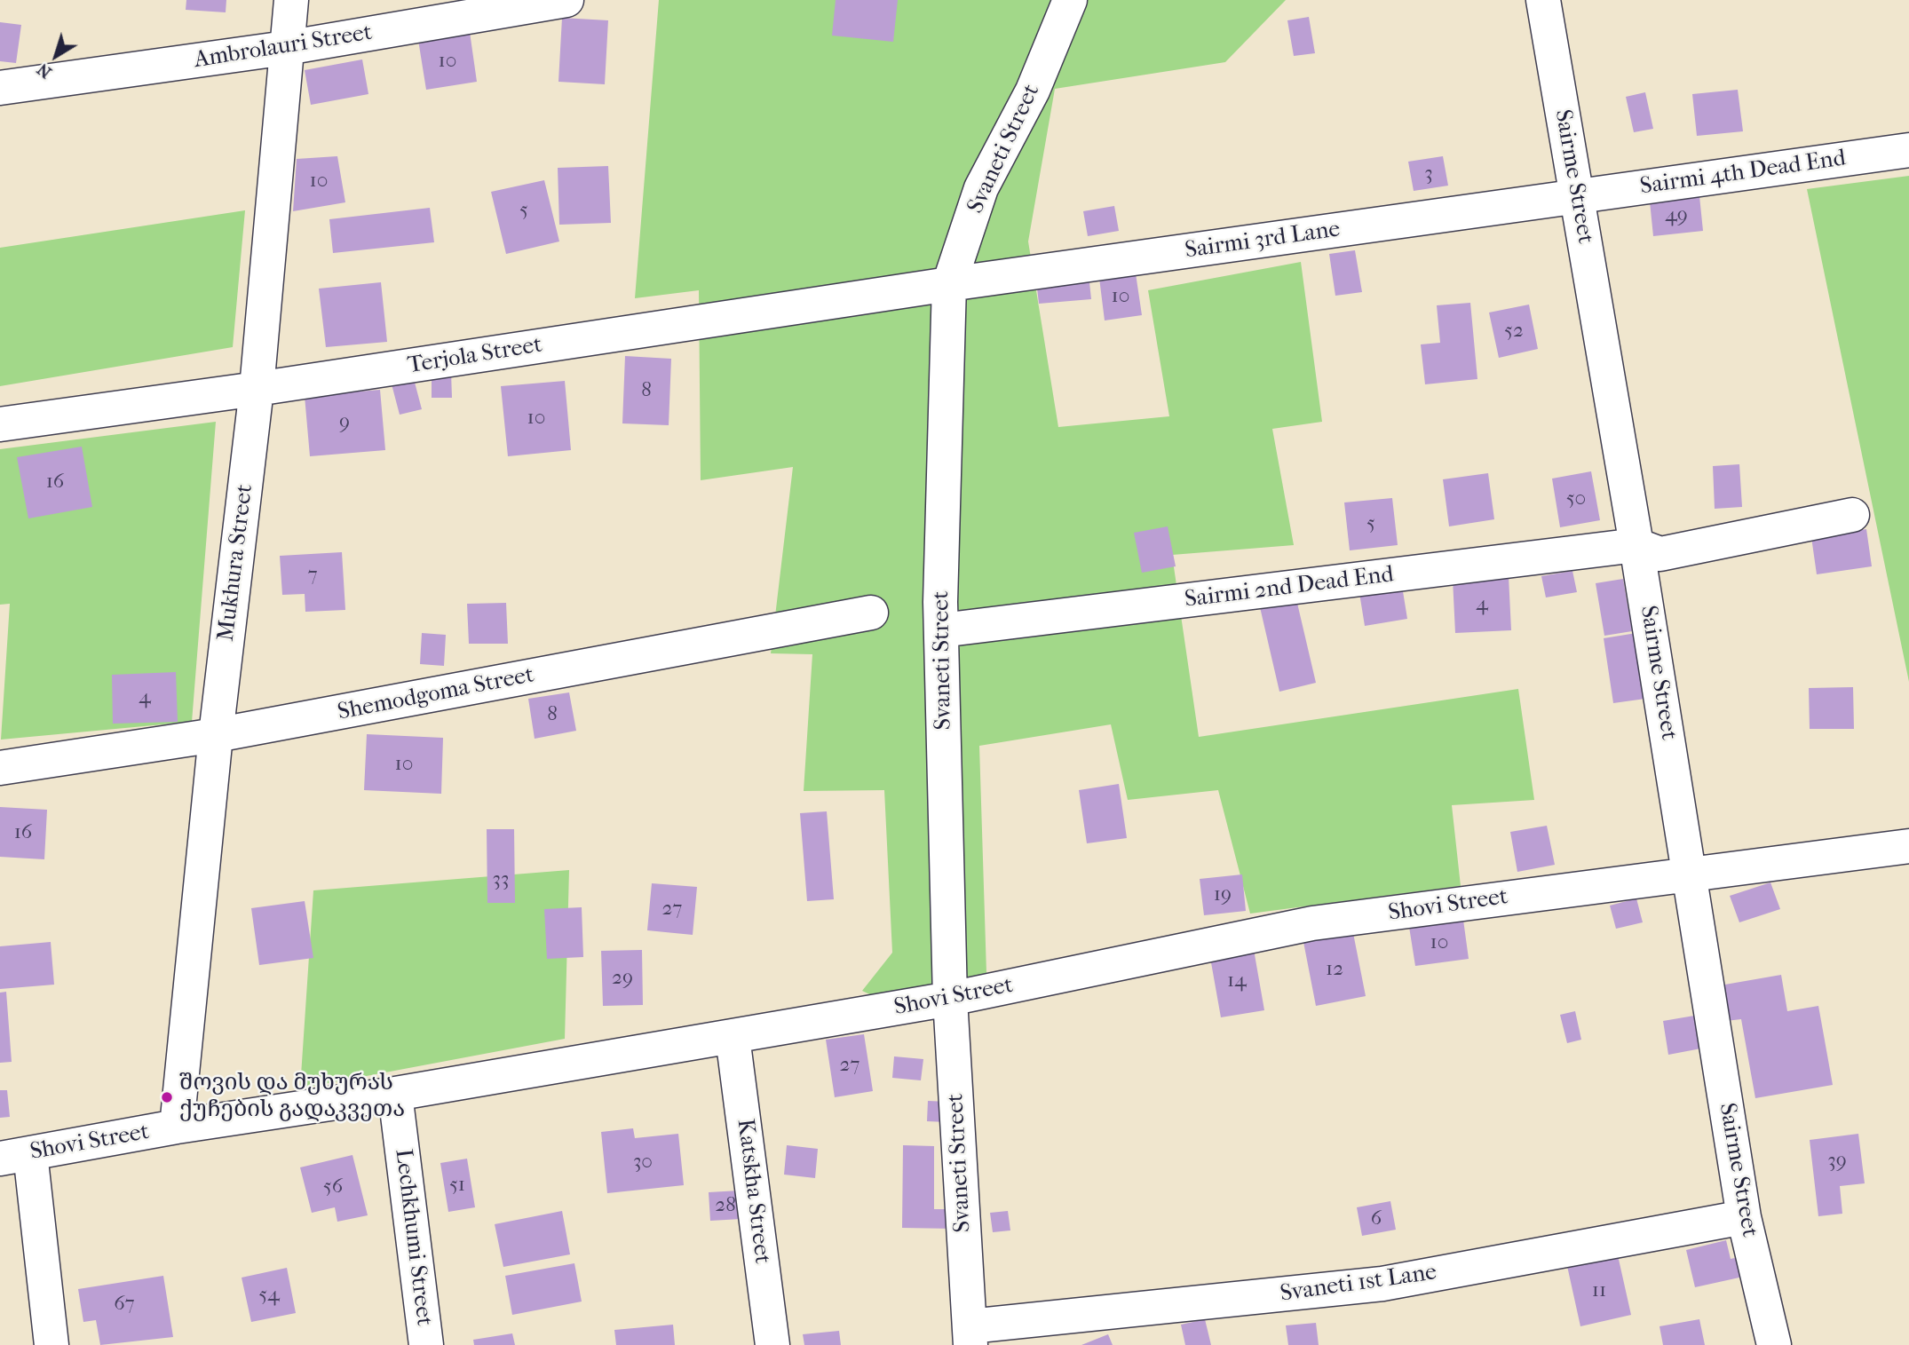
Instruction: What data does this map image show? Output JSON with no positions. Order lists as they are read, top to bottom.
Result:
{
  "streets": {
    "street": [
      "Ambrolauri Street",
      "Svaneti Street",
      "Sairmi 4th Dead End",
      "Sairme Street",
      "Sairmi 3rd Lane",
      "Terjola Street",
      "Mukhura Street",
      "Sairmi 2nd Dead End",
      "Shemodgoma Street",
      "Shovi Street",
      "Katskha Street",
      "Lechkhumi Street",
      "Svaneti 1st Lane"
    ]
  },
  "crossings": [
    ["Ambrolauri Street", "Mukhura Street"],
    ["Svaneti Street", "Sairmi 3rd Lane"],
    ["Svaneti Street", "Terjola Street"],
    ["Svaneti Street", "Sairmi 2nd Dead End"],
    ["Svaneti Street", "Shovi Street"],
    ["Svaneti Street", "Svaneti 1st Lane"],
    ["Sairmi 4th Dead End", "Sairme Street"],
    ["Sairmi 4th Dead End", "Sairmi 3rd Lane"],
    ["Sairme Street", "Sairmi 3rd Lane"],
    ["Sairme Street", "Sairmi 2nd Dead End"],
    ["Sairme Street", "Shovi Street"],
    ["Sairme Street", "Svaneti 1st Lane"],
    ["Sairmi 3rd Lane", "Terjola Street"],
    ["Terjola Street", "Mukhura Street"],
    ["Mukhura Street", "Shemodgoma Street"],
    ["Mukhura Street", "Shovi Street"],
    ["Shovi Street", "Katskha Street"],
    ["Shovi Street", "Lechkhumi Street"]
  ],
  "places": ["შოვის და მუხურას ქუჩების გადაკვეთა"],
  "house_numbers": [
    "10",
    "3",
    "10",
    "5",
    "49",
    "10",
    "52",
    "8",
    "10",
    "9",
    "16",
    "50",
    "5",
    "7",
    "4",
    "4",
    "8",
    "10",
    "16",
    "33",
    "19",
    "27",
    "10",
    "12",
    "29",
    "14",
    "27",
    "39",
    "30",
    "51",
    "56",
    "28",
    "6",
    "11",
    "54",
    "67"
  ],
  "north": "bottom left"
}
